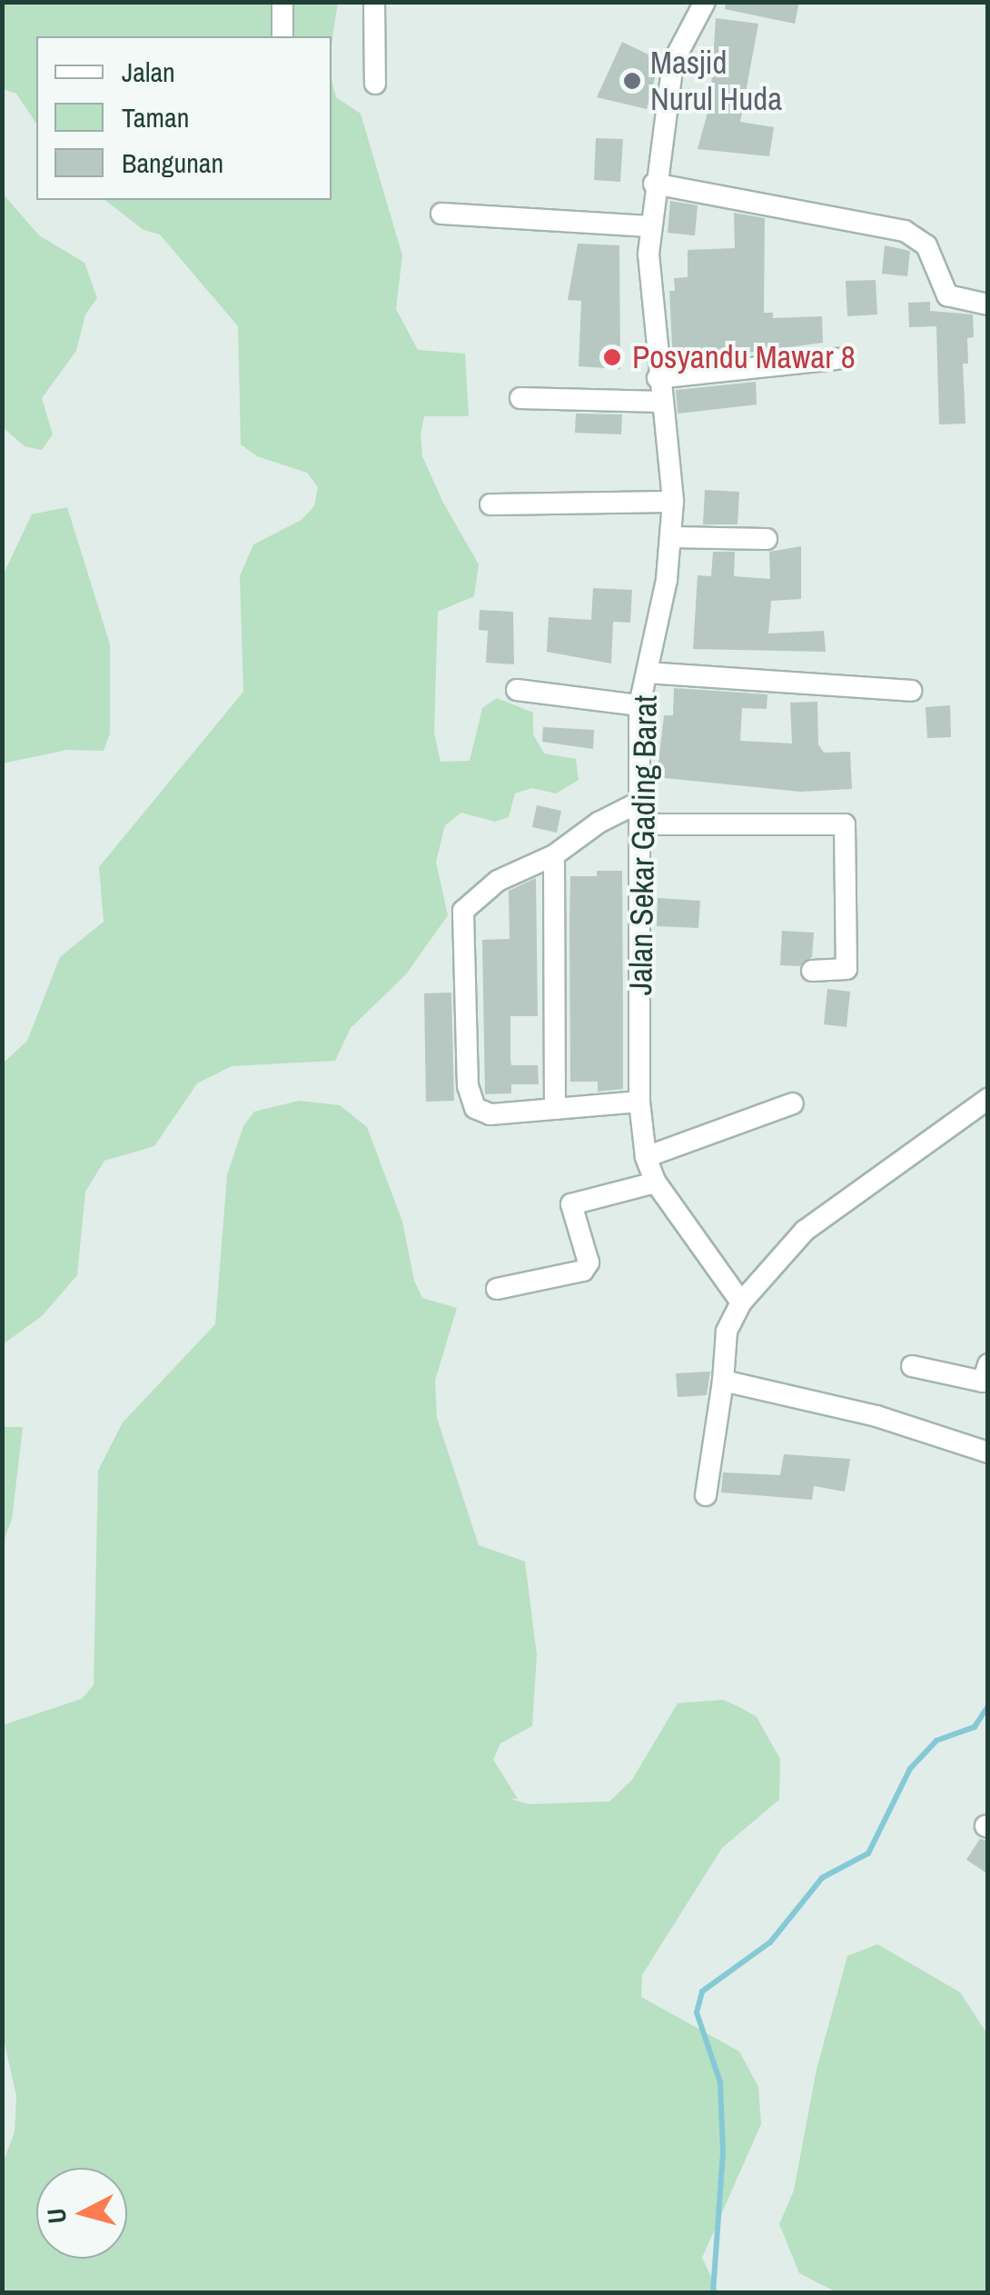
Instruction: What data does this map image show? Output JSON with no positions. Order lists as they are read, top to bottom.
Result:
{
  "streets": {
    "street": ["Jalan Sekar Gading Barat"]
  },
  "places": ["Masjid Nurul Huda", "Posyandu Mawar 8"],
  "legend": ["Jalan", "Taman", "Bangunan"],
  "north": "left"
}
